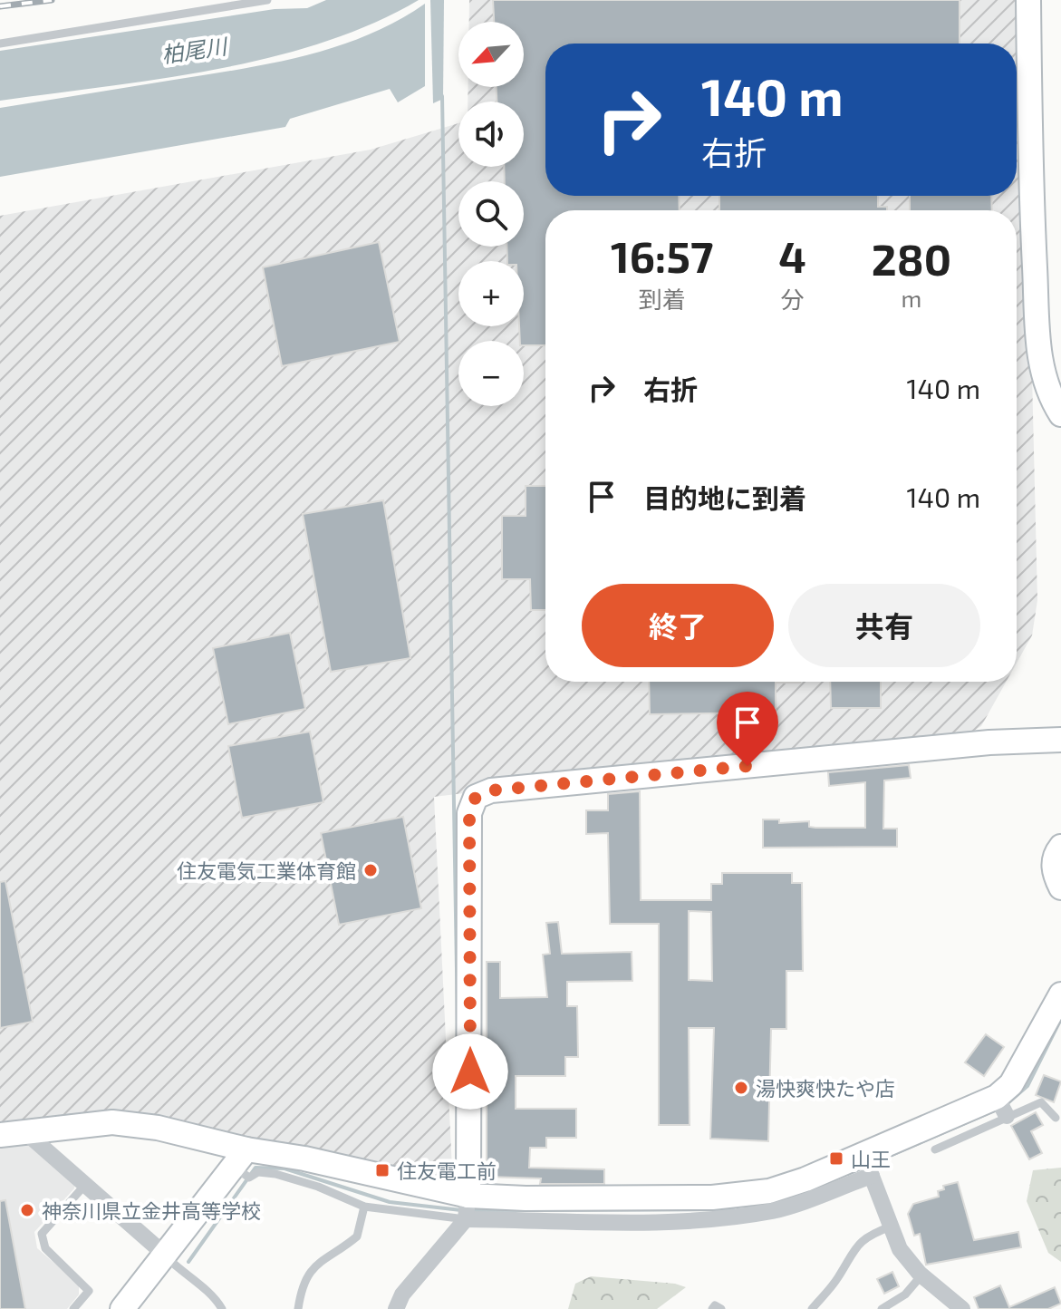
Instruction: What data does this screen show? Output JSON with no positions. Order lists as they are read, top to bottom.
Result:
{
  "water": ["柏尾川"],
  "places": {
    "other": ["住友電気工業体育館", "湯快爽快たや店", "神奈川県立金井高等学校"],
    "transit": ["山王", "住友電工前"]
  },
  "north": "bottom left",
  "page": {
    "map_buttons": ["+", "−"],
    "turn": ["140 m", "右折"],
    "eta": [
      "16:57",
      "到着",
      "4",
      "分",
      "280",
      "m"
    ],
    "list": [
      {
        "name": "右折",
        "value": "140 m"
      },
      {
        "name": "目的地に到着",
        "value": "140 m"
      }
    ],
    "buttons": ["終了", "共有"]
  }
}
